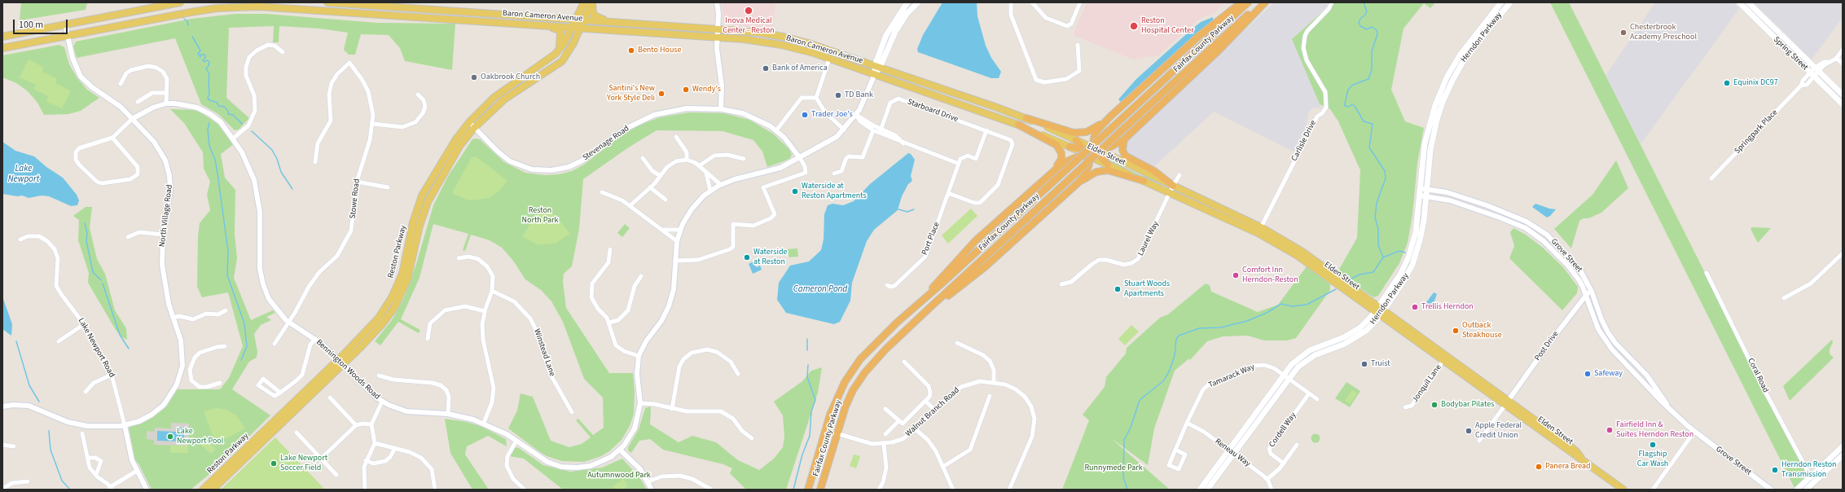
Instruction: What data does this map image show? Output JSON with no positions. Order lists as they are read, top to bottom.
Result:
{
  "streets": {
    "highway": ["Fairfax County Parkway"],
    "main road": [
      "Baron Cameron Avenue",
      "Herndon Parkway",
      "Spring Street",
      "Elden Street",
      "Reston Parkway"
    ],
    "street": [
      "Starboard Drive",
      "Springpark Place",
      "Carlisle Drive",
      "Stevenage Road",
      "Stowe Road",
      "North Village Road",
      "Port Place",
      "Laurel Way",
      "Grove Street",
      "Post Drive",
      "Lake Newport Road",
      "Winstead Lane",
      "Bennington Woods Road",
      "Coral Road",
      "Tamarack Way",
      "Jonquil Lane",
      "Walnut Branch Road",
      "Cordell Way",
      "Reneau Way"
    ]
  },
  "crossings": [
    ["Baron Cameron Avenue", "Elden Street"],
    ["Baron Cameron Avenue", "North Village Road"],
    ["Baron Cameron Avenue", "Reston Parkway"],
    ["Baron Cameron Avenue", "Bennington Woods Road"],
    ["Herndon Parkway", "Elden Street"],
    ["Herndon Parkway", "Grove Street"],
    ["Herndon Parkway", "Tamarack Way"],
    ["Herndon Parkway", "Reneau Way"],
    ["Fairfax County Parkway", "Walnut Branch Road"],
    ["Spring Street", "Springpark Place"],
    ["Starboard Drive", "Port Place"],
    ["Carlisle Drive", "Elden Street"],
    ["Stevenage Road", "Reston Parkway"],
    ["Stevenage Road", "Bennington Woods Road"],
    ["Elden Street", "Laurel Way"],
    ["Elden Street", "Post Drive"],
    ["Elden Street", "Jonquil Lane"],
    ["Stowe Road", "Bennington Woods Road"],
    ["North Village Road", "Lake Newport Road"],
    ["North Village Road", "Bennington Woods Road"],
    ["Reston Parkway", "Bennington Woods Road"],
    ["Grove Street", "Post Drive"],
    ["Tamarack Way", "Cordell Way"],
    ["Tamarack Way", "Reneau Way"]
  ],
  "water": ["Lake Newport", "Cameron Pond"],
  "parks": ["Reston North Park", "Runnymede Park", "Autumnwood Park"],
  "places": [
    "Inova Medical Center - Reston",
    "Reston Hospital Center",
    "Chesterbrook Academy Preschool",
    "Bento House",
    "Bank of America",
    "Oakbrook Church",
    "Equinix DC97",
    "Wendy's",
    "Santini's New York Style Deli",
    "TD Bank",
    "Trader Joe's",
    "Waterside at Reston Apartments",
    "Waterside at Reston",
    "Comfort Inn Herndon-Reston",
    "Stuart Woods Apartments",
    "Trellis Herndon",
    "Outback Steakhouse",
    "Truist",
    "Safeway",
    "Bodybar Pilates",
    "Fairfield Inn & Suites Herndon Reston",
    "Apple Federal Credit Union",
    "Lake Newport Pool",
    "Flagship Car Wash",
    "Lake Newport Soccer Field",
    "Panera Bread",
    "Herndon Reston Transmission"
  ],
  "scale_bar": "100 m"
}
